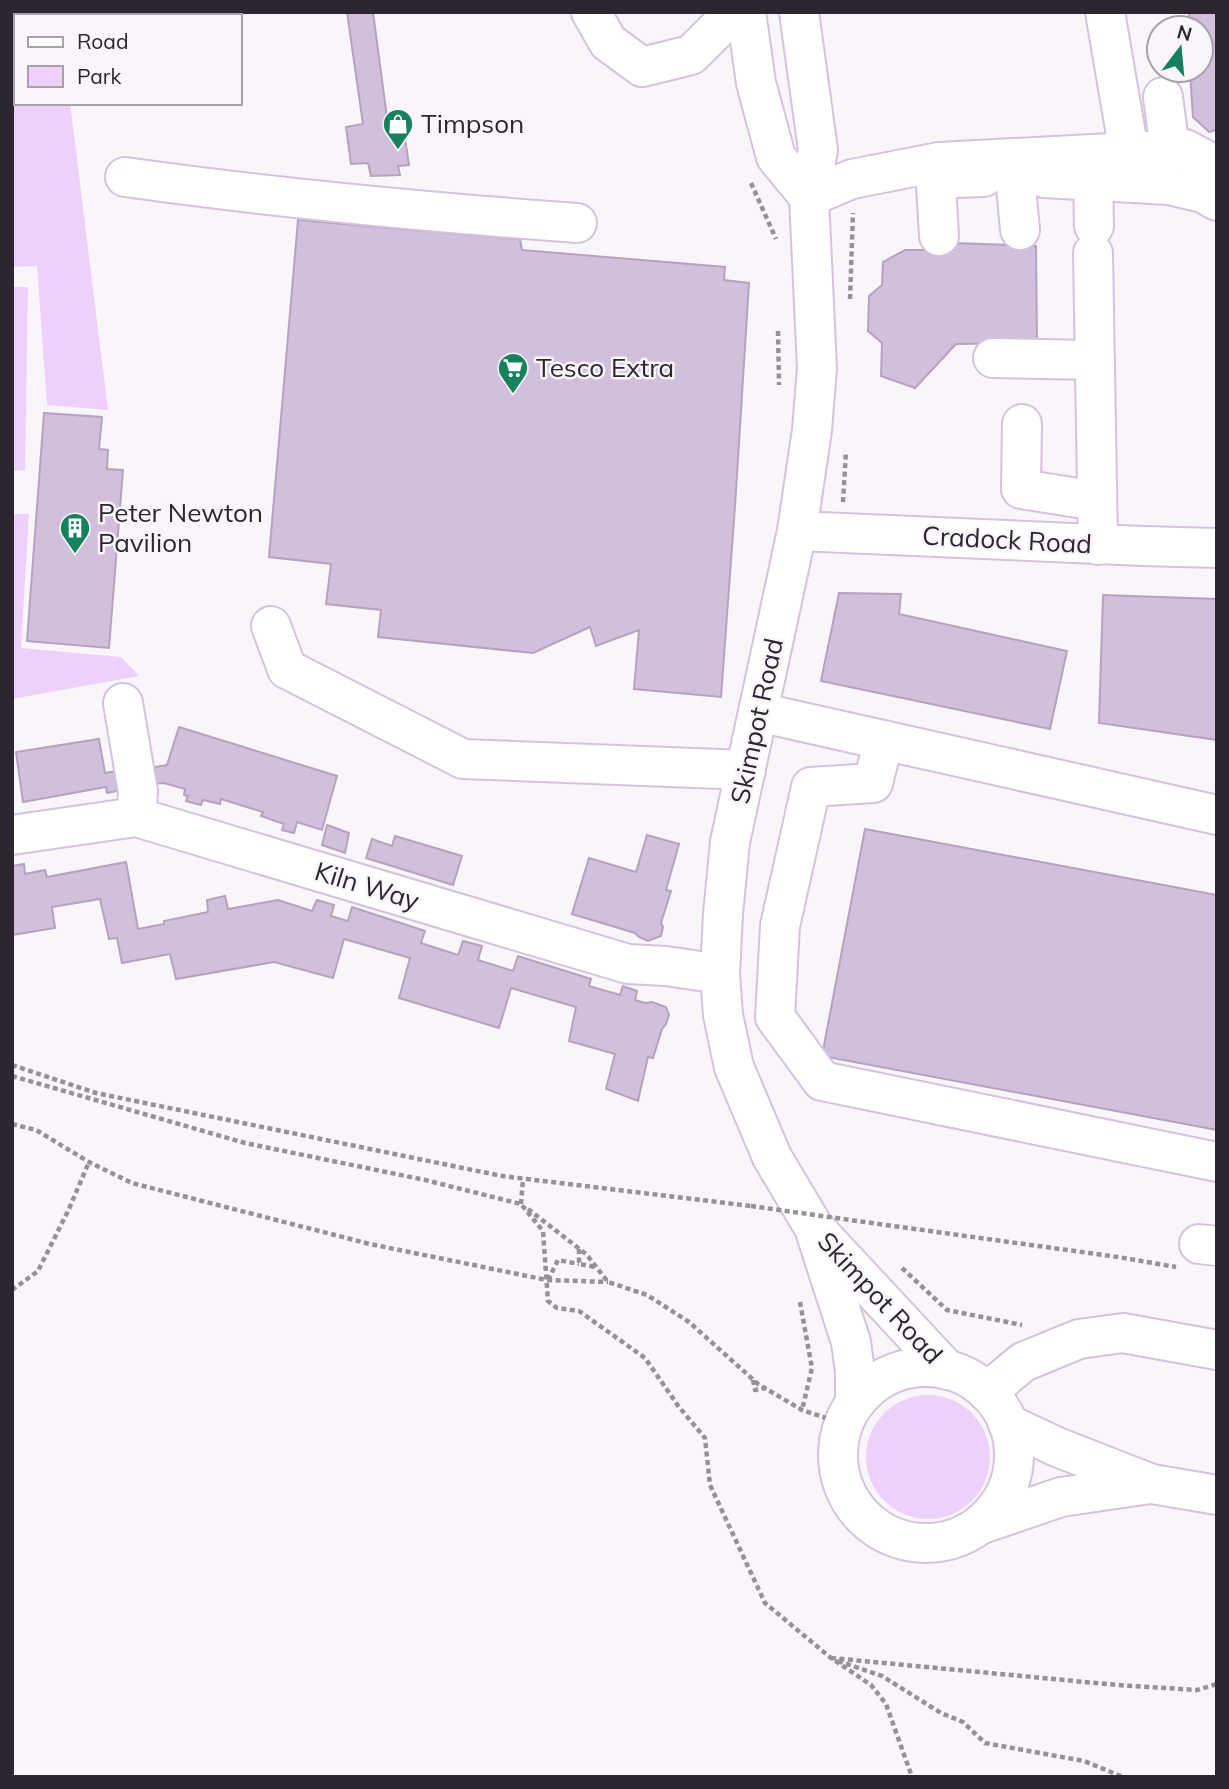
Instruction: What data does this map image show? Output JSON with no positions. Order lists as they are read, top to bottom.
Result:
{
  "streets": {
    "main road": ["Cradock Road", "Skimpot Road", "Kiln Way"]
  },
  "crossings": [
    ["Cradock Road", "Skimpot Road"],
    ["Skimpot Road", "Kiln Way"]
  ],
  "places": {
    "shop": ["Timpson"],
    "supermarket": ["Tesco Extra"],
    "building": ["Peter Newton Pavilion"]
  },
  "legend": ["Road", "Park"],
  "north": "top"
}
